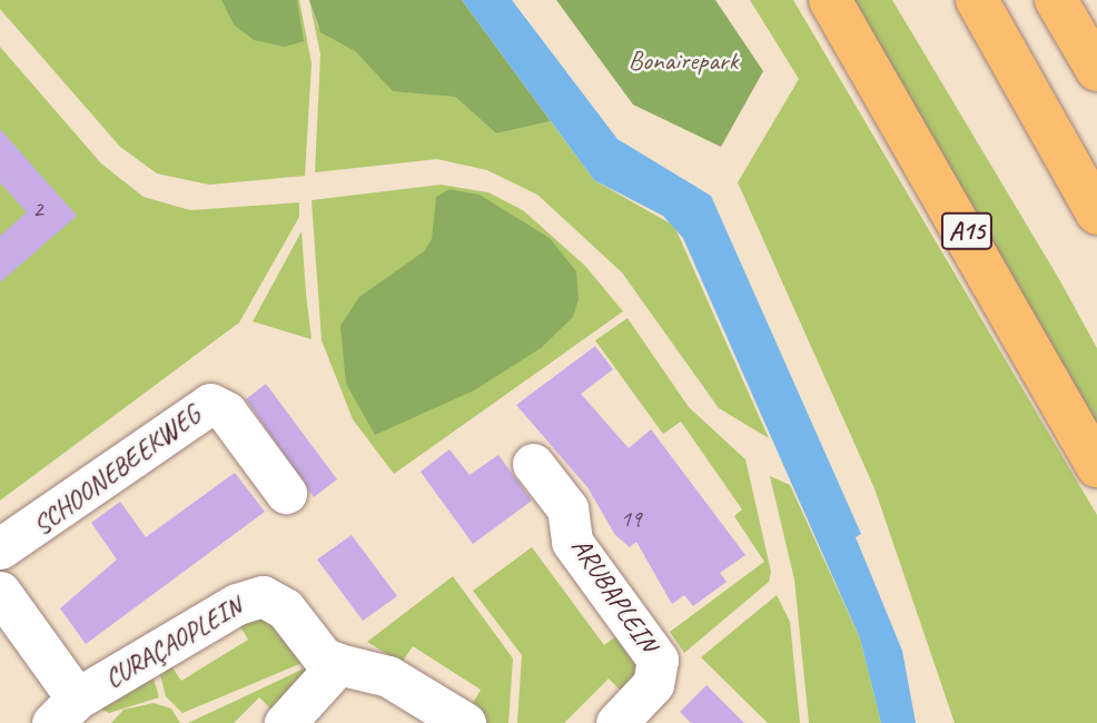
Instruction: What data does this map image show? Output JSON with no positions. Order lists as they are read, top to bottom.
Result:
{
  "streets": {
    "highway": ["A15"],
    "street": ["SCHOONEBEEKWEG", "ARUBAPLEIN", "CURAÇAOPLEIN"]
  },
  "parks": ["Bonairepark"],
  "house_numbers": ["2", "19"]
}
